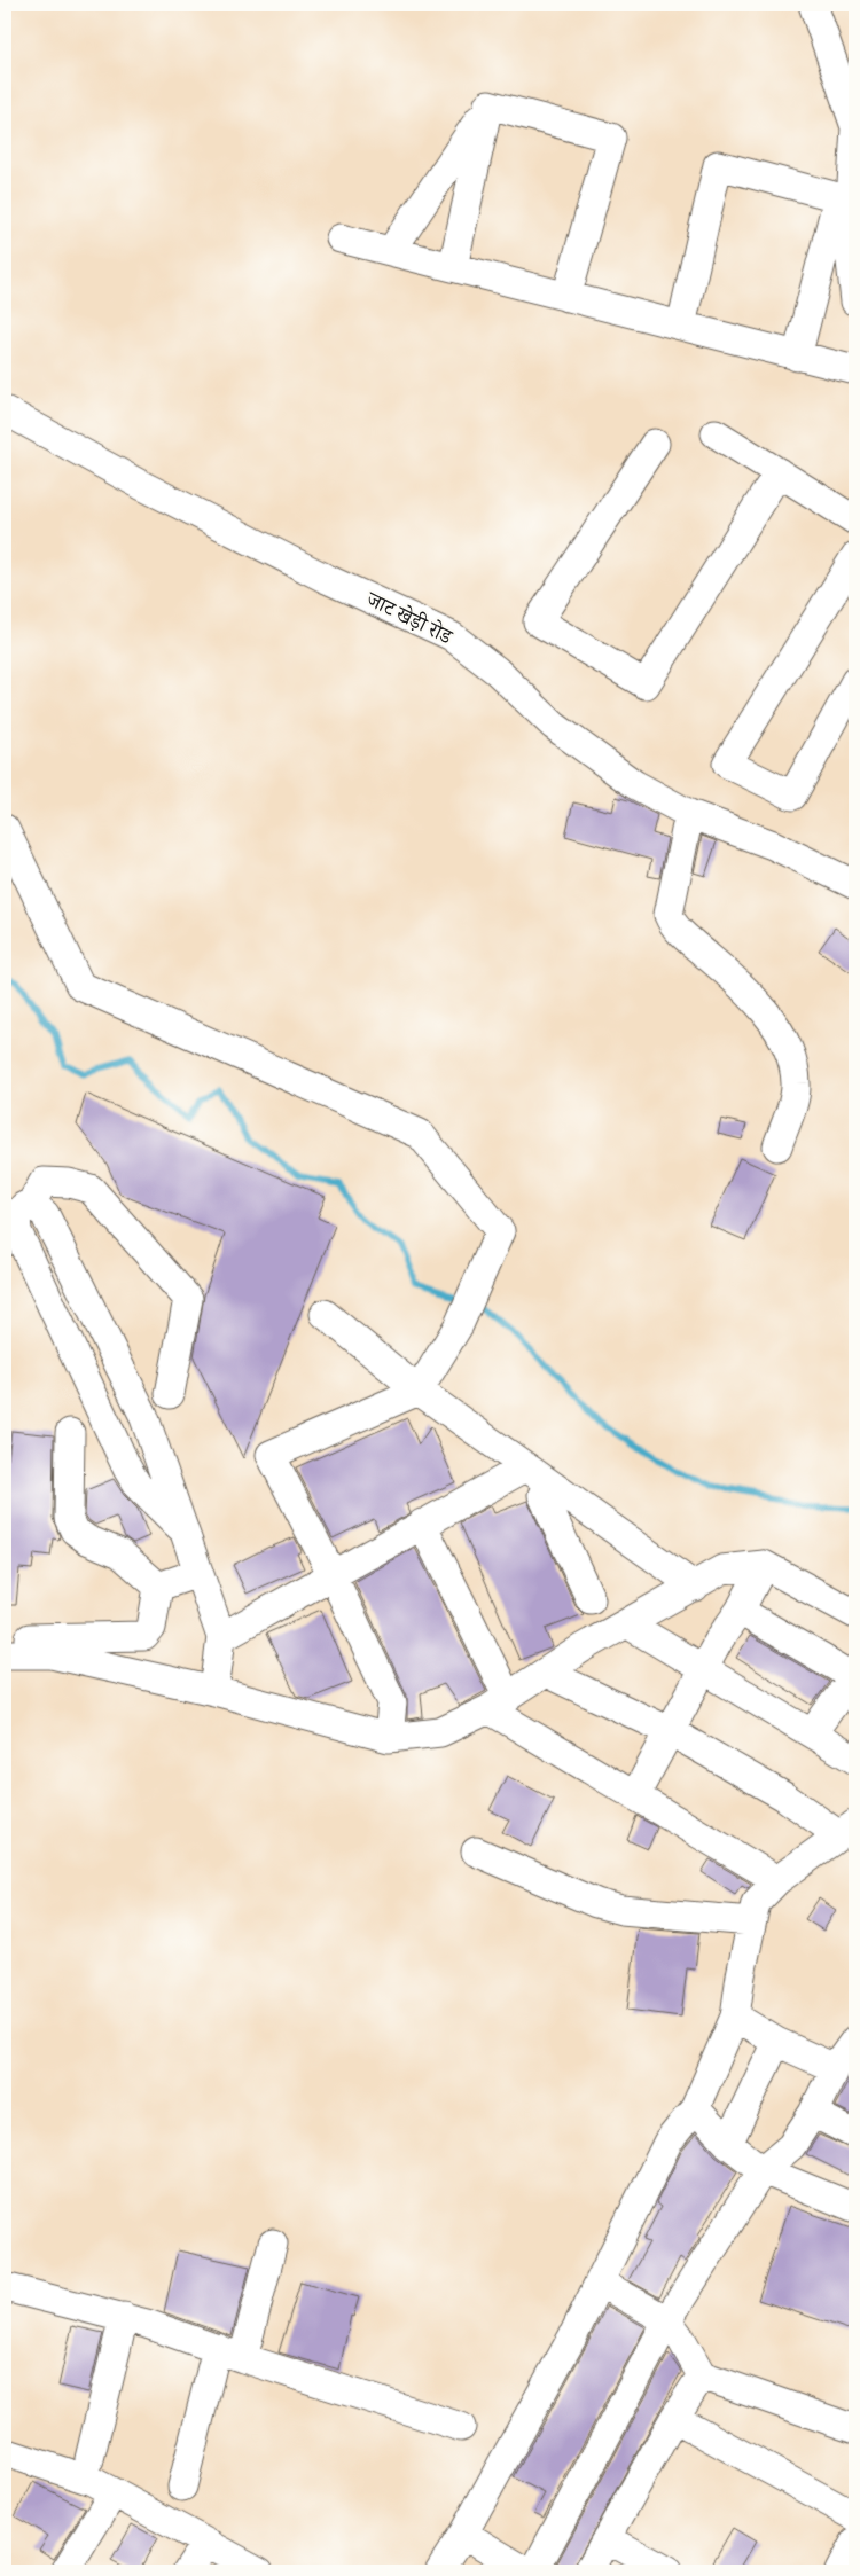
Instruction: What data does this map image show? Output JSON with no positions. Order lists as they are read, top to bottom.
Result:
{
  "streets": {
    "street": ["जाट खेड़ी रोड"]
  }
}
